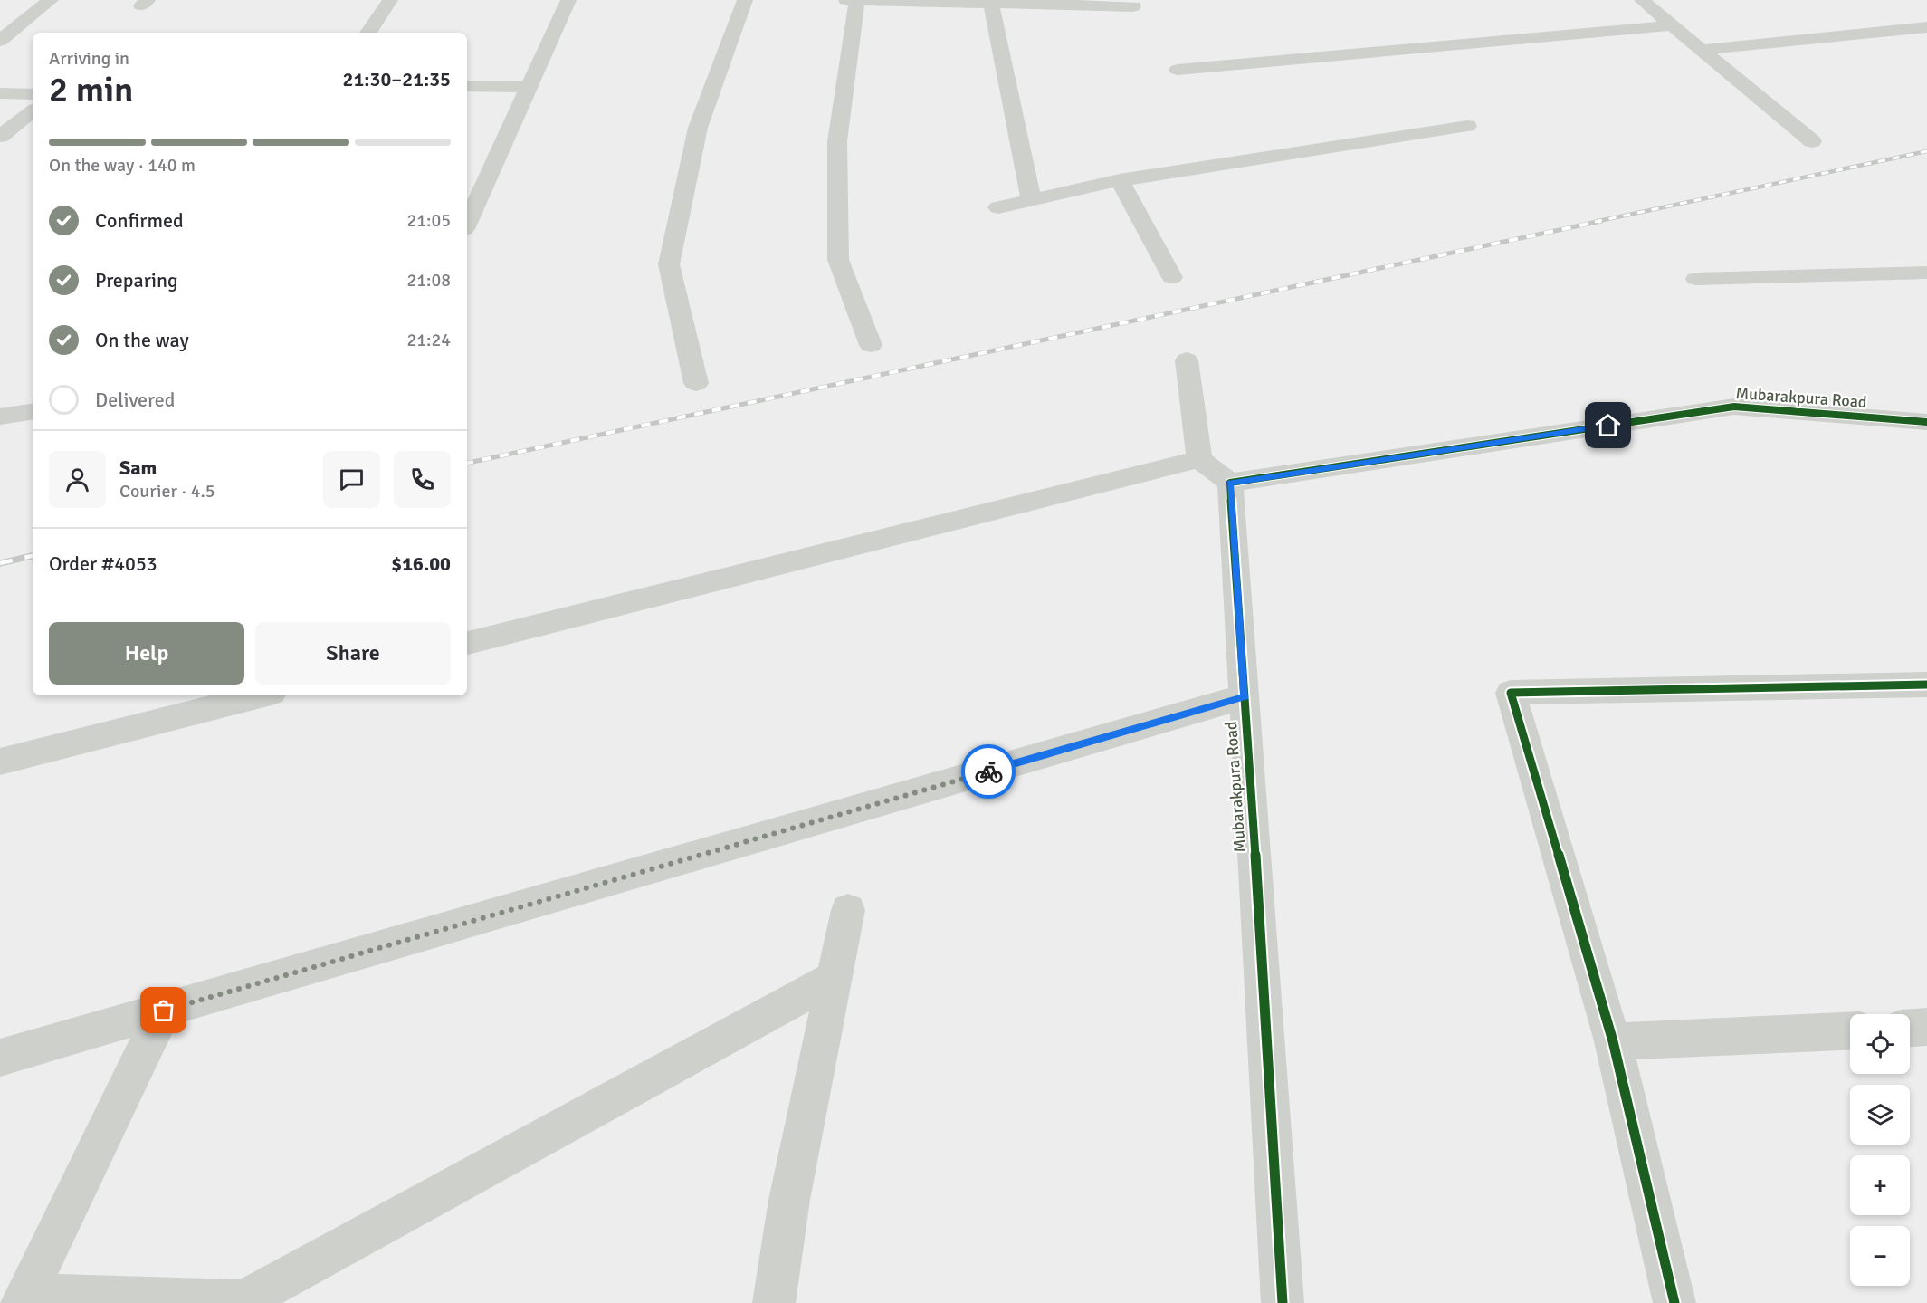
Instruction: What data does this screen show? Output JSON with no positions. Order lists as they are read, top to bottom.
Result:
{
  "streets": {
    "street": ["Mubarakpura Road"]
  },
  "page": {
    "heading": ["2 min", "Arriving in", "21:30–21:35"],
    "panel": [
      "Sam",
      "Courier · 4.5",
      "Order #4053",
      "$16.00"
    ],
    "bar": "On the way · 140 m",
    "list": [
      ["Confirmed", "21:05"],
      ["Preparing", "21:08"],
      ["On the way", "21:24"],
      "Delivered"
    ],
    "buttons": ["Help", "Share"],
    "map_buttons": ["+", "−"]
  }
}
